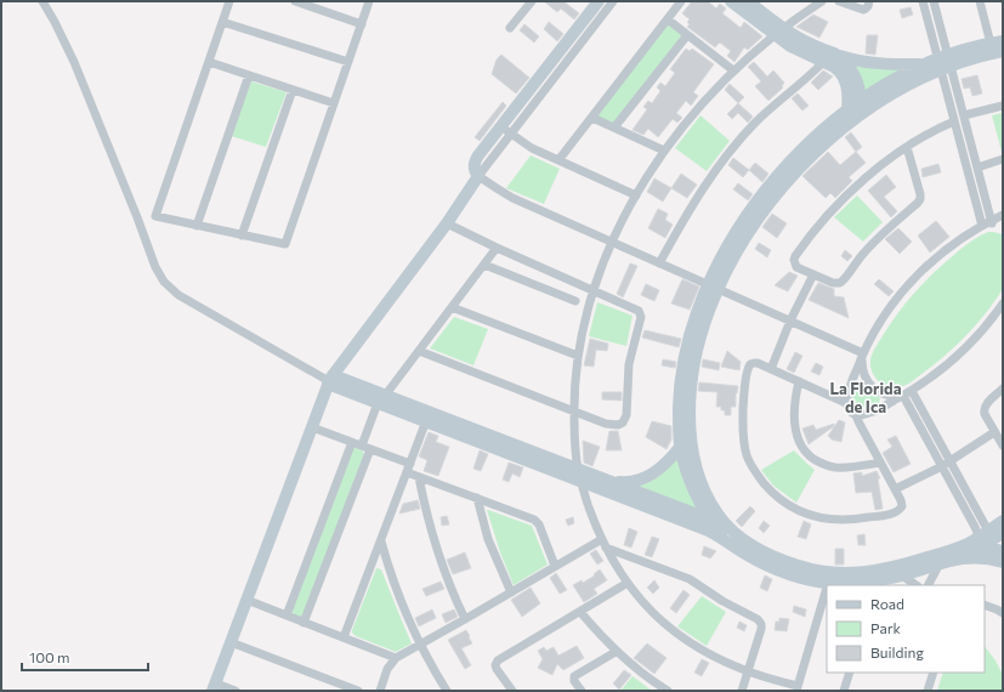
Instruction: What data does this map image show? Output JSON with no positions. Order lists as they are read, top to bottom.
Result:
{
  "districts": ["La Florida de Ica"],
  "legend": ["Road", "Park", "Building"],
  "scale_bar": "100 m"
}
